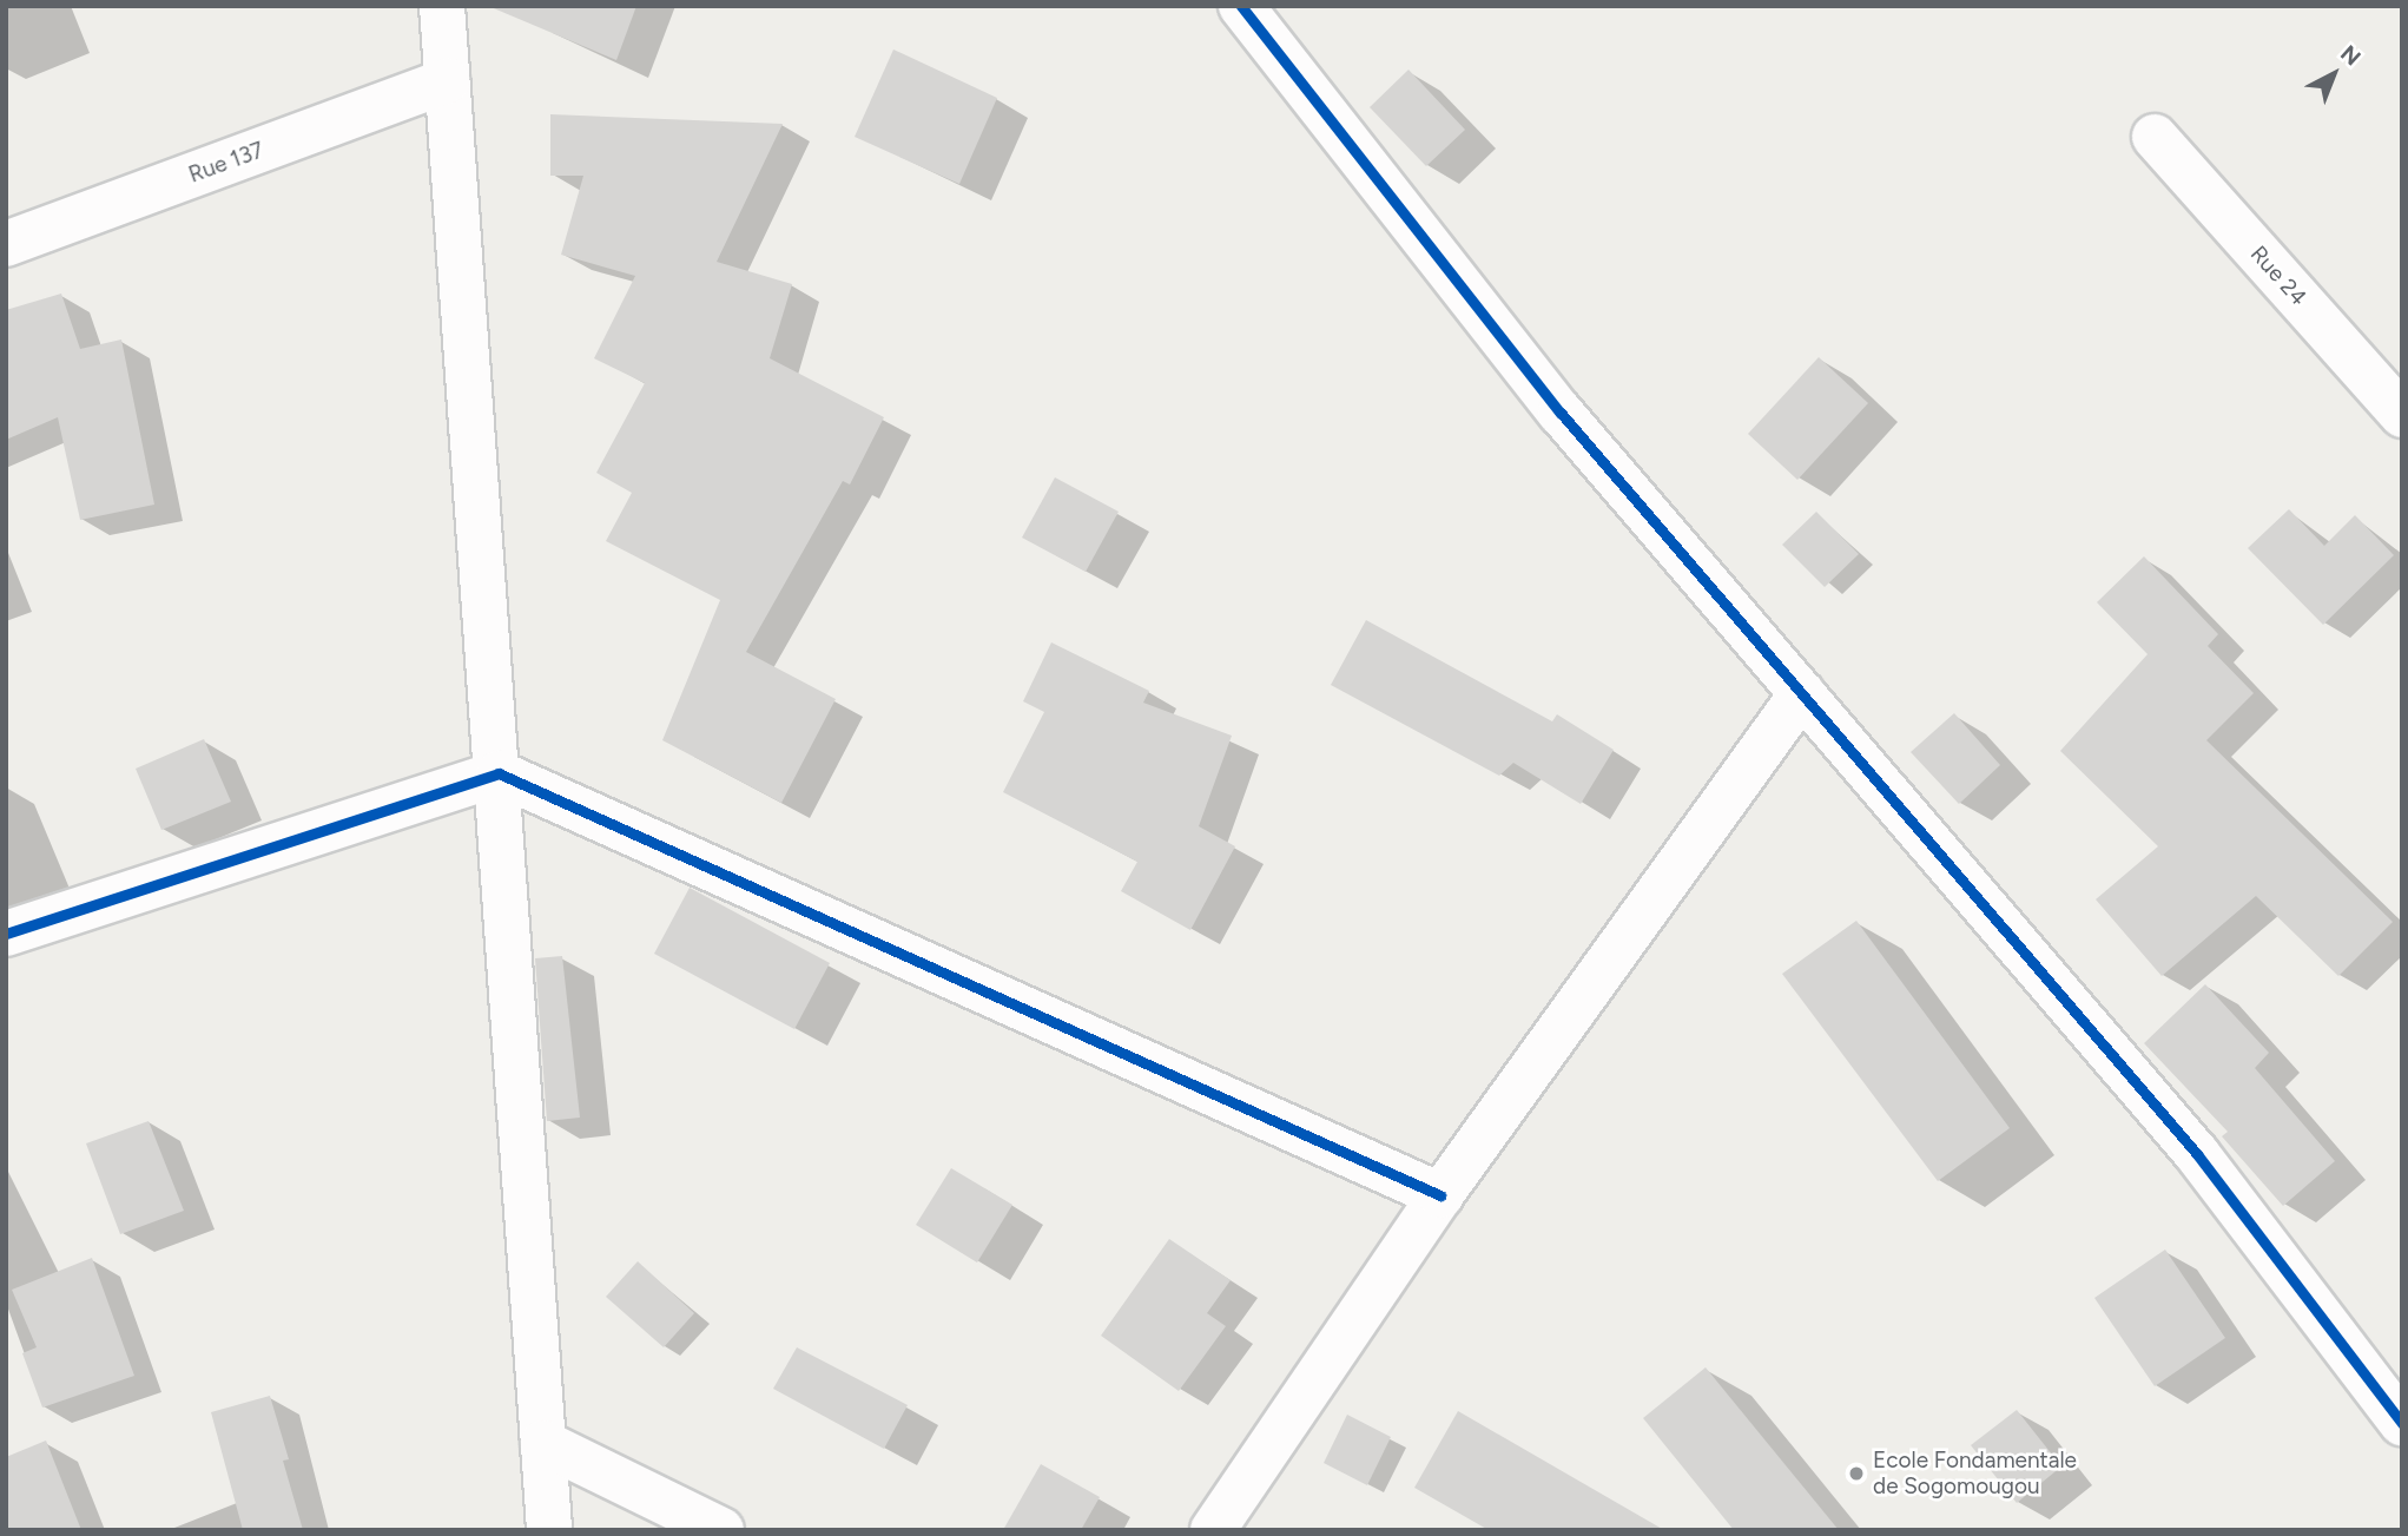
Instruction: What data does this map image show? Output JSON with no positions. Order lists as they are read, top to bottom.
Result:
{
  "streets": {
    "street": ["Rue 137", "Rue 24"]
  },
  "places": ["Ecole Fondamentale de Sogomougou"],
  "north": "top right"
}
